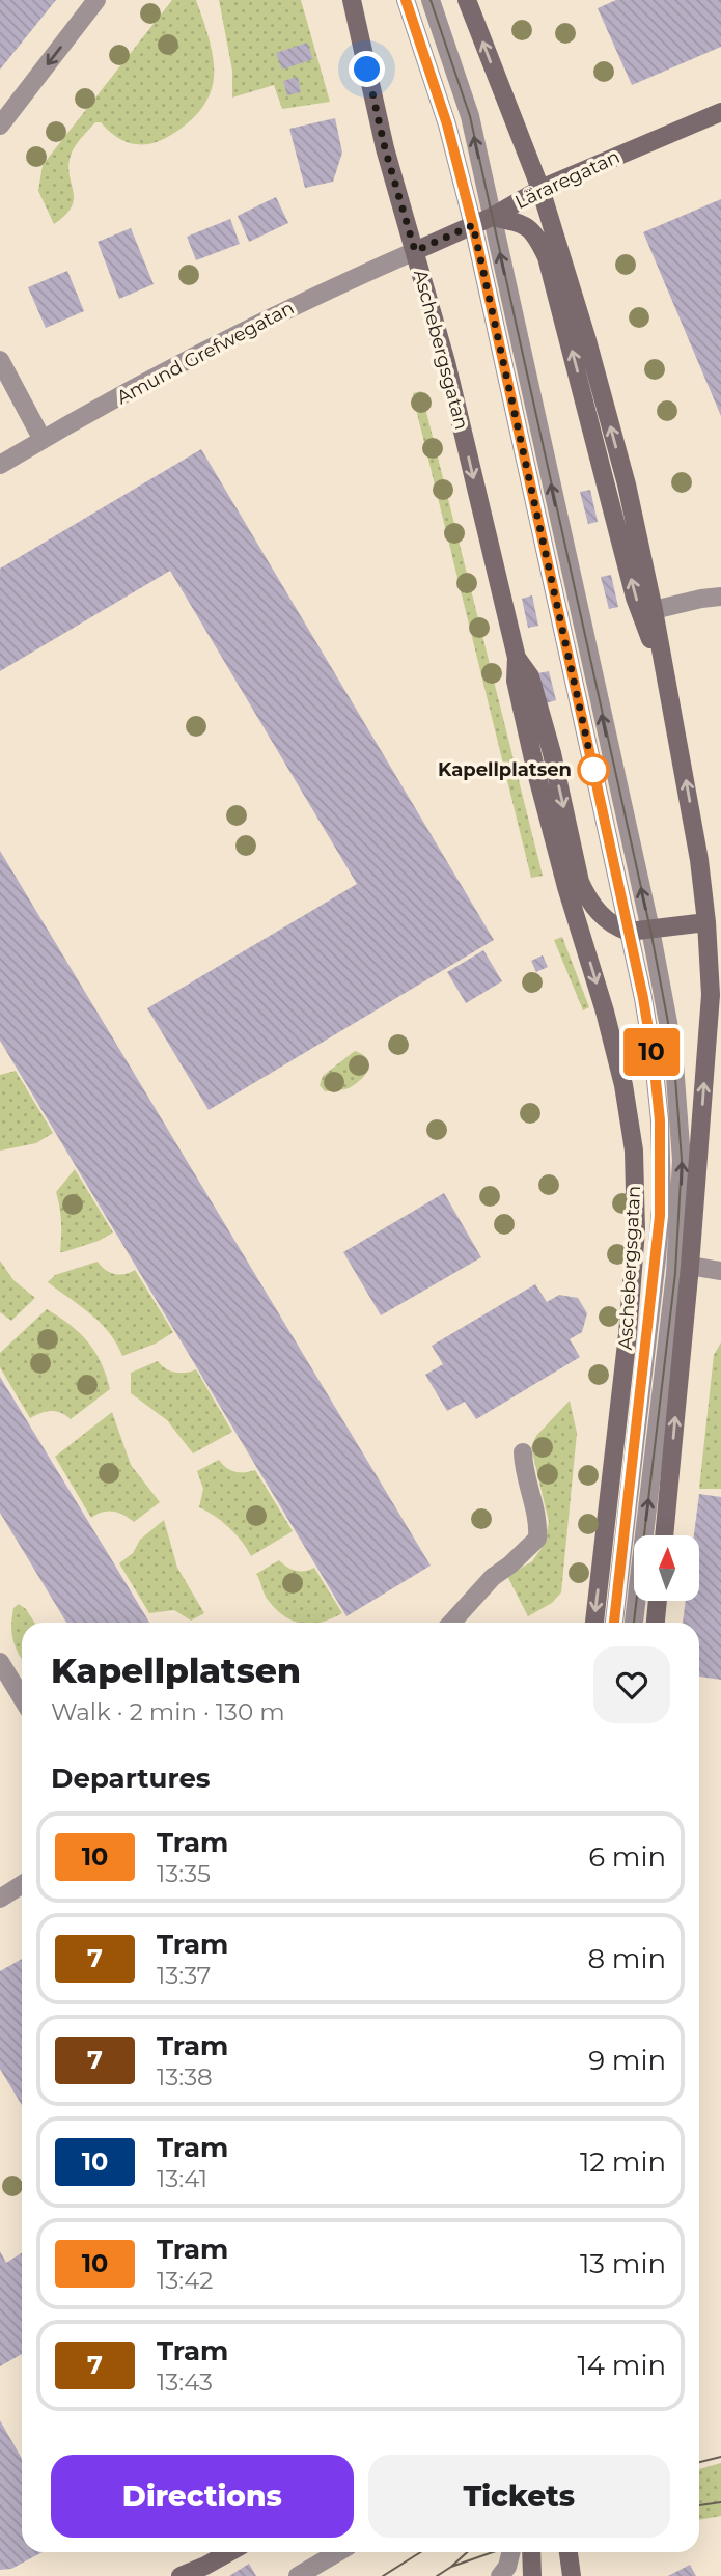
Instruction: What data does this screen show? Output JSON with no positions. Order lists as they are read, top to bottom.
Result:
{
  "streets": {
    "street": ["Läraregatan", "Aschebergsgatan", "Amund Grefwegatan"]
  },
  "crossings": [
    ["Läraregatan", "Aschebergsgatan"],
    ["Läraregatan", "Amund Grefwegatan"],
    ["Aschebergsgatan", "Amund Grefwegatan"]
  ],
  "places": ["Kapellplatsen"],
  "lines": ["tram line 10"],
  "north": "top",
  "page": {
    "on_map": "10",
    "heading": [
      ["Kapellplatsen", "Walk · 2 min · 130 m"],
      "Departures"
    ],
    "list": [
      {
        "mark": "10",
        "name": "Tram",
        "note": "13:35",
        "value": "6 min"
      },
      {
        "mark": "7",
        "name": "Tram",
        "note": "13:37",
        "value": "8 min"
      },
      {
        "mark": "7",
        "name": "Tram",
        "note": "13:38",
        "value": "9 min"
      },
      {
        "mark": "10",
        "name": "Tram",
        "note": "13:41",
        "value": "12 min"
      },
      {
        "mark": "10",
        "name": "Tram",
        "note": "13:42",
        "value": "13 min"
      },
      {
        "mark": "7",
        "name": "Tram",
        "note": "13:43",
        "value": "14 min"
      }
    ],
    "buttons": ["Directions", "Tickets"]
  }
}
